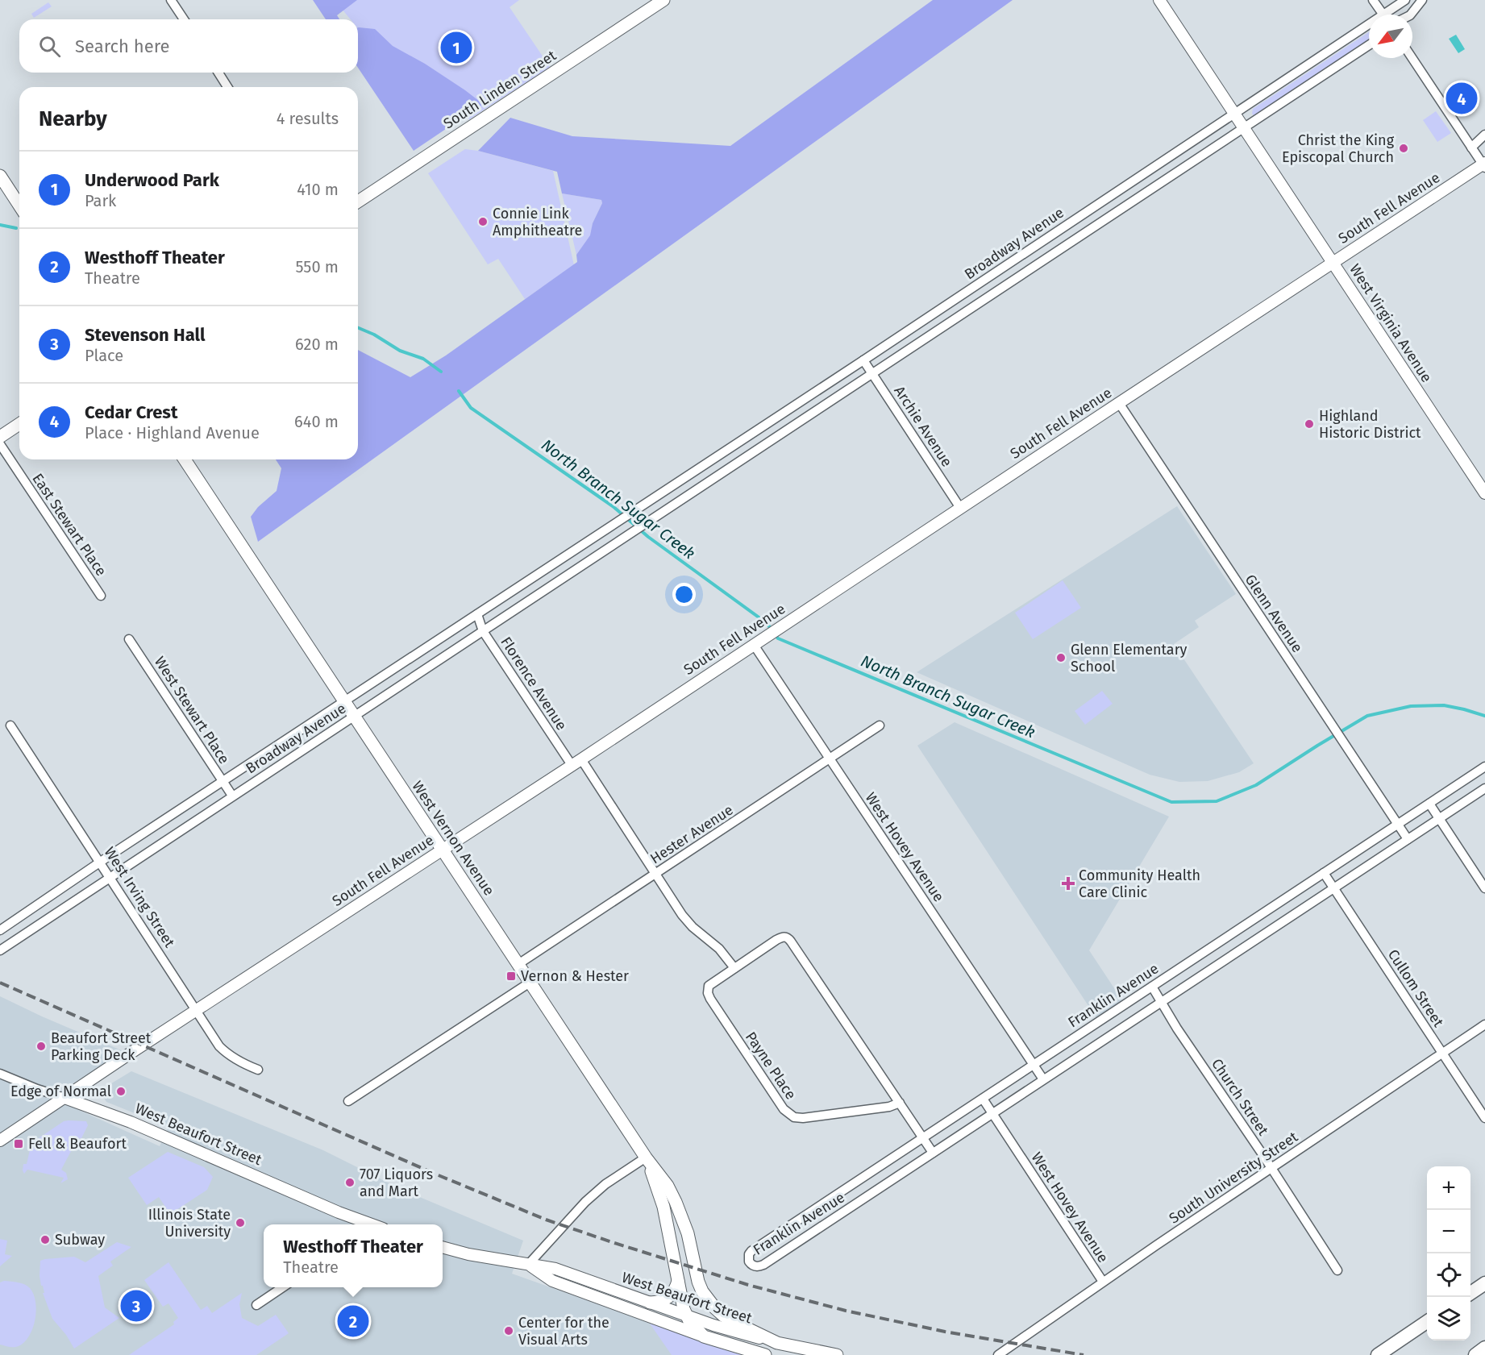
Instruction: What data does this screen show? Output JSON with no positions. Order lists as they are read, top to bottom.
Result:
{
  "streets": {
    "main road": ["South Linden Street", "West Vernon Avenue", "West Beaufort Street"],
    "street": [
      "South Fell Avenue",
      "Broadway Avenue",
      "West Virginia Avenue",
      "Archie Avenue",
      "East Stewart Place",
      "Glenn Avenue",
      "Florence Avenue",
      "West Stewart Place",
      "Hester Avenue",
      "West Hovey Avenue",
      "West Irving Street",
      "Cullom Street",
      "Franklin Avenue",
      "Payne Place",
      "Church Street",
      "South University Street"
    ]
  },
  "crossings": [
    ["South Fell Avenue", "West Virginia Avenue"],
    ["South Fell Avenue", "Archie Avenue"],
    ["South Fell Avenue", "Glenn Avenue"],
    ["South Fell Avenue", "Florence Avenue"],
    ["South Fell Avenue", "West Vernon Avenue"],
    ["South Fell Avenue", "West Hovey Avenue"],
    ["South Fell Avenue", "West Irving Street"],
    ["South Fell Avenue", "West Beaufort Street"],
    ["Broadway Avenue", "West Virginia Avenue"],
    ["Broadway Avenue", "Archie Avenue"],
    ["Broadway Avenue", "Florence Avenue"],
    ["Broadway Avenue", "West Stewart Place"],
    ["Broadway Avenue", "West Vernon Avenue"],
    ["Broadway Avenue", "West Irving Street"],
    ["Glenn Avenue", "Franklin Avenue"],
    ["Florence Avenue", "Hester Avenue"],
    ["Hester Avenue", "West Vernon Avenue"],
    ["Hester Avenue", "West Hovey Avenue"],
    ["West Vernon Avenue", "West Beaufort Street"],
    ["West Hovey Avenue", "Franklin Avenue"],
    ["West Hovey Avenue", "South University Street"],
    ["Cullom Street", "Franklin Avenue"],
    ["Cullom Street", "South University Street"],
    ["Franklin Avenue", "Payne Place"],
    ["Franklin Avenue", "Church Street"],
    ["Church Street", "South University Street"]
  ],
  "water": ["North Branch Sugar Creek"],
  "places": {
    "other": [
      "Christ the King Episcopal Church",
      "Connie Link Amphitheatre",
      "Highland Historic District",
      "Glenn Elementary School",
      "Beaufort Street Parking Deck",
      "Edge of Normal",
      "707 Liquors and Mart",
      "Illinois State University",
      "Subway",
      "Center for the Visual Arts"
    ],
    "health": ["Community Health Care Clinic"],
    "transit": ["Vernon & Hester", "Fell & Beaufort"]
  },
  "north": "bottom left",
  "page": {
    "search": "Search here",
    "pins": [
      "1",
      "4",
      "3",
      "2"
    ],
    "heading": ["Nearby", "4 results"],
    "list": [
      {
        "mark": "1",
        "name": "Underwood Park",
        "note": "Park",
        "value": "410 m"
      },
      {
        "mark": "2",
        "name": "Westhoff Theater",
        "note": "Theatre",
        "value": "550 m"
      },
      {
        "mark": "3",
        "name": "Stevenson Hall",
        "note": "Place",
        "value": "620 m"
      },
      {
        "mark": "4",
        "name": "Cedar Crest",
        "note": "Place · Highland Avenue",
        "value": "640 m"
      }
    ],
    "map_buttons": ["+", "−"],
    "popup": ["Westhoff Theater", "Theatre"]
  }
}
